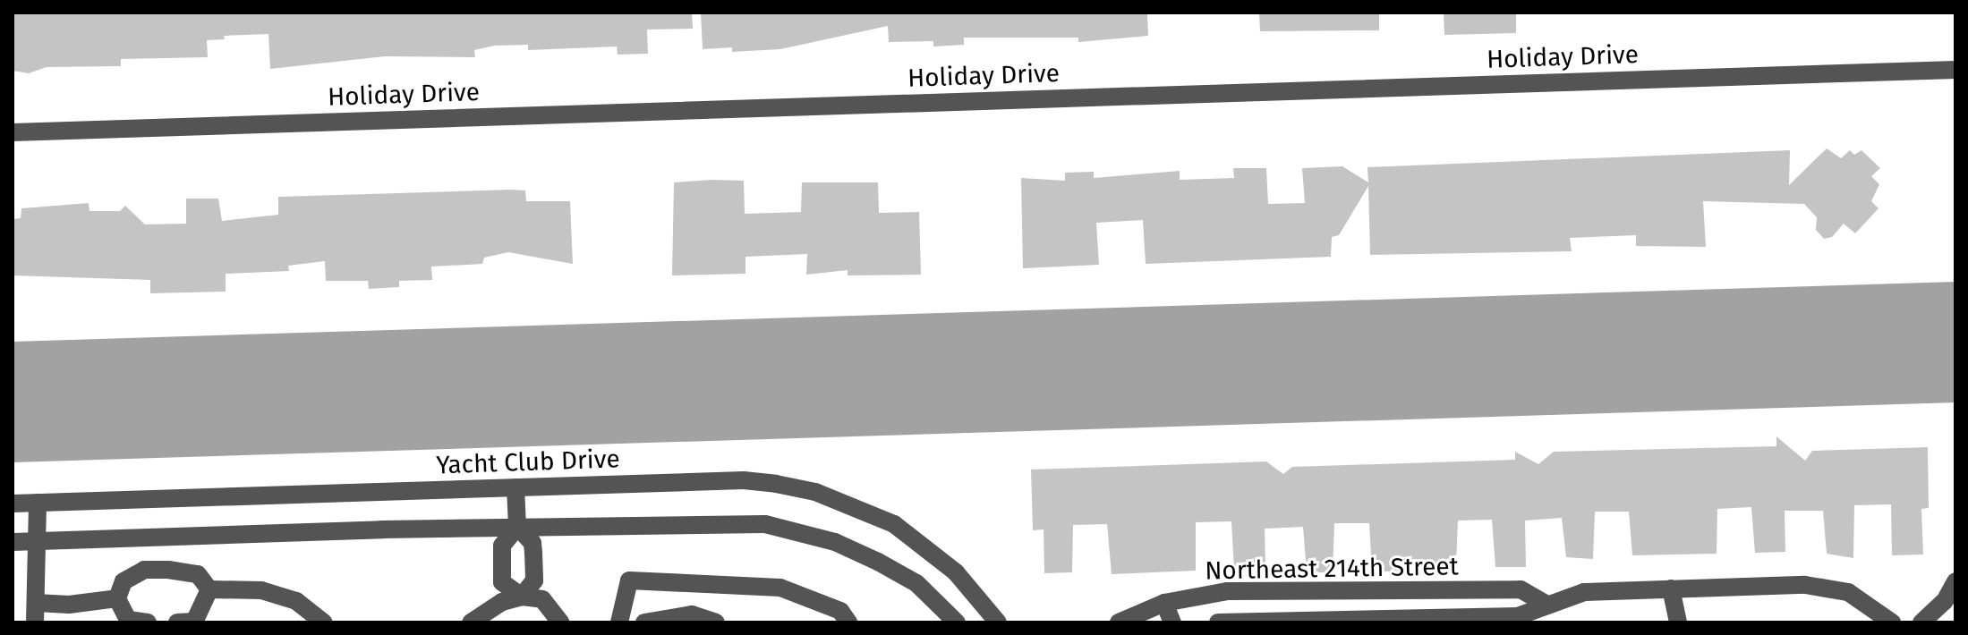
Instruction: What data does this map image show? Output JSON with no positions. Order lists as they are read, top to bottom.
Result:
{
  "streets": {
    "street": ["Holiday Drive", "Yacht Club Drive", "Northeast 214th Street"]
  }
}
